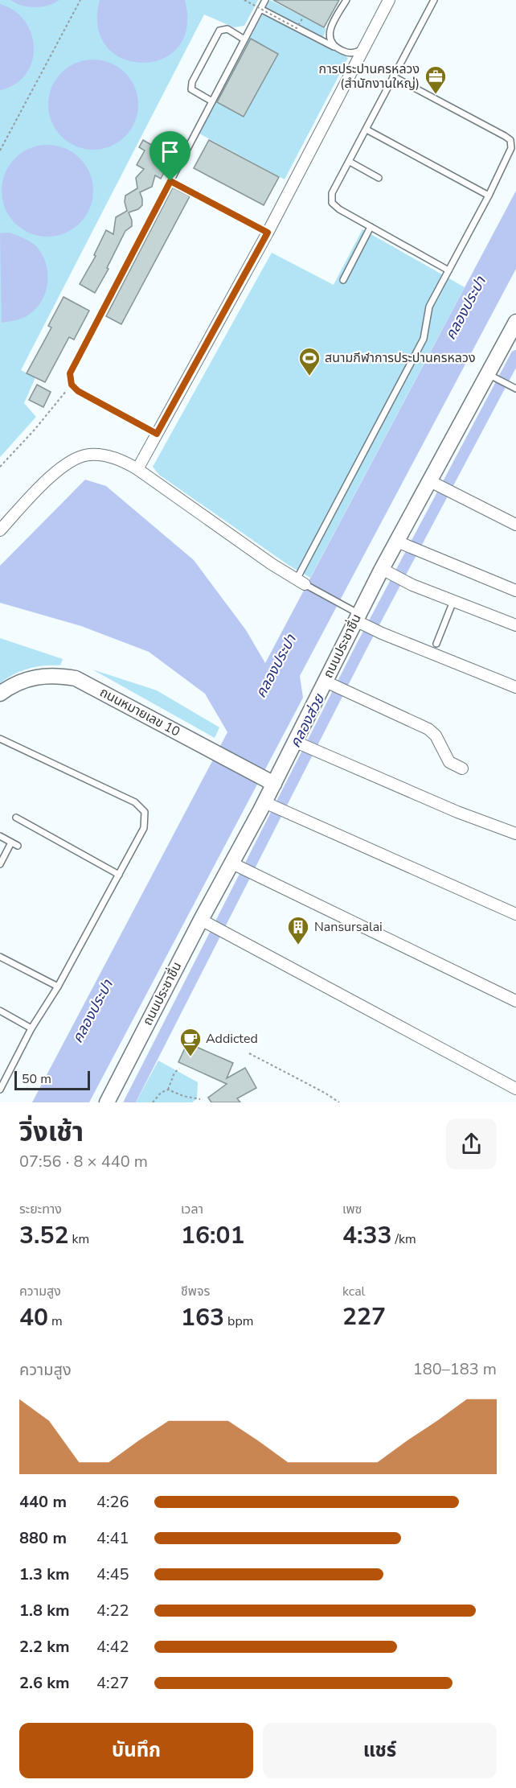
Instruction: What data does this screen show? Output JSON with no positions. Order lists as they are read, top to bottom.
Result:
{
  "streets": {
    "main road": ["ถนนประชาชื่น", "ถนนหมายเลข 10"]
  },
  "crossings": [
    ["ถนนประชาชื่น", "ถนนหมายเลข 10"]
  ],
  "water": ["คลองประปา", "คลองส่วย"],
  "places": {
    "office": ["การประปานครหลวง (สำนักงานใหญ่)"],
    "sports": ["สนามกีฬาการประปานครหลวง"],
    "building": ["Nansursalai"],
    "cafe": ["Addicted"]
  },
  "scale_bar": "50 m",
  "page": {
    "scale": "50 m",
    "heading": ["วิ่งเช้า", "07:56 · 8 × 440 m"],
    "stats": [
      ["ระยะทาง", "3.52 km"],
      ["เวลา", "16:01"],
      ["เพซ", "4:33 /km"],
      ["ความสูง", "40 m"],
      ["ชีพจร", "163 bpm"],
      ["kcal", "227"]
    ],
    "chart": ["ความสูง", "180–183 m"],
    "list": [
      {
        "name": "440 m",
        "note": "4:26"
      },
      {
        "name": "880 m",
        "note": "4:41"
      },
      {
        "name": "1.3 km",
        "note": "4:45"
      },
      {
        "name": "1.8 km",
        "note": "4:22"
      },
      {
        "name": "2.2 km",
        "note": "4:42"
      },
      {
        "name": "2.6 km",
        "note": "4:27"
      }
    ],
    "buttons": ["บันทึก", "แชร์"]
  }
}
